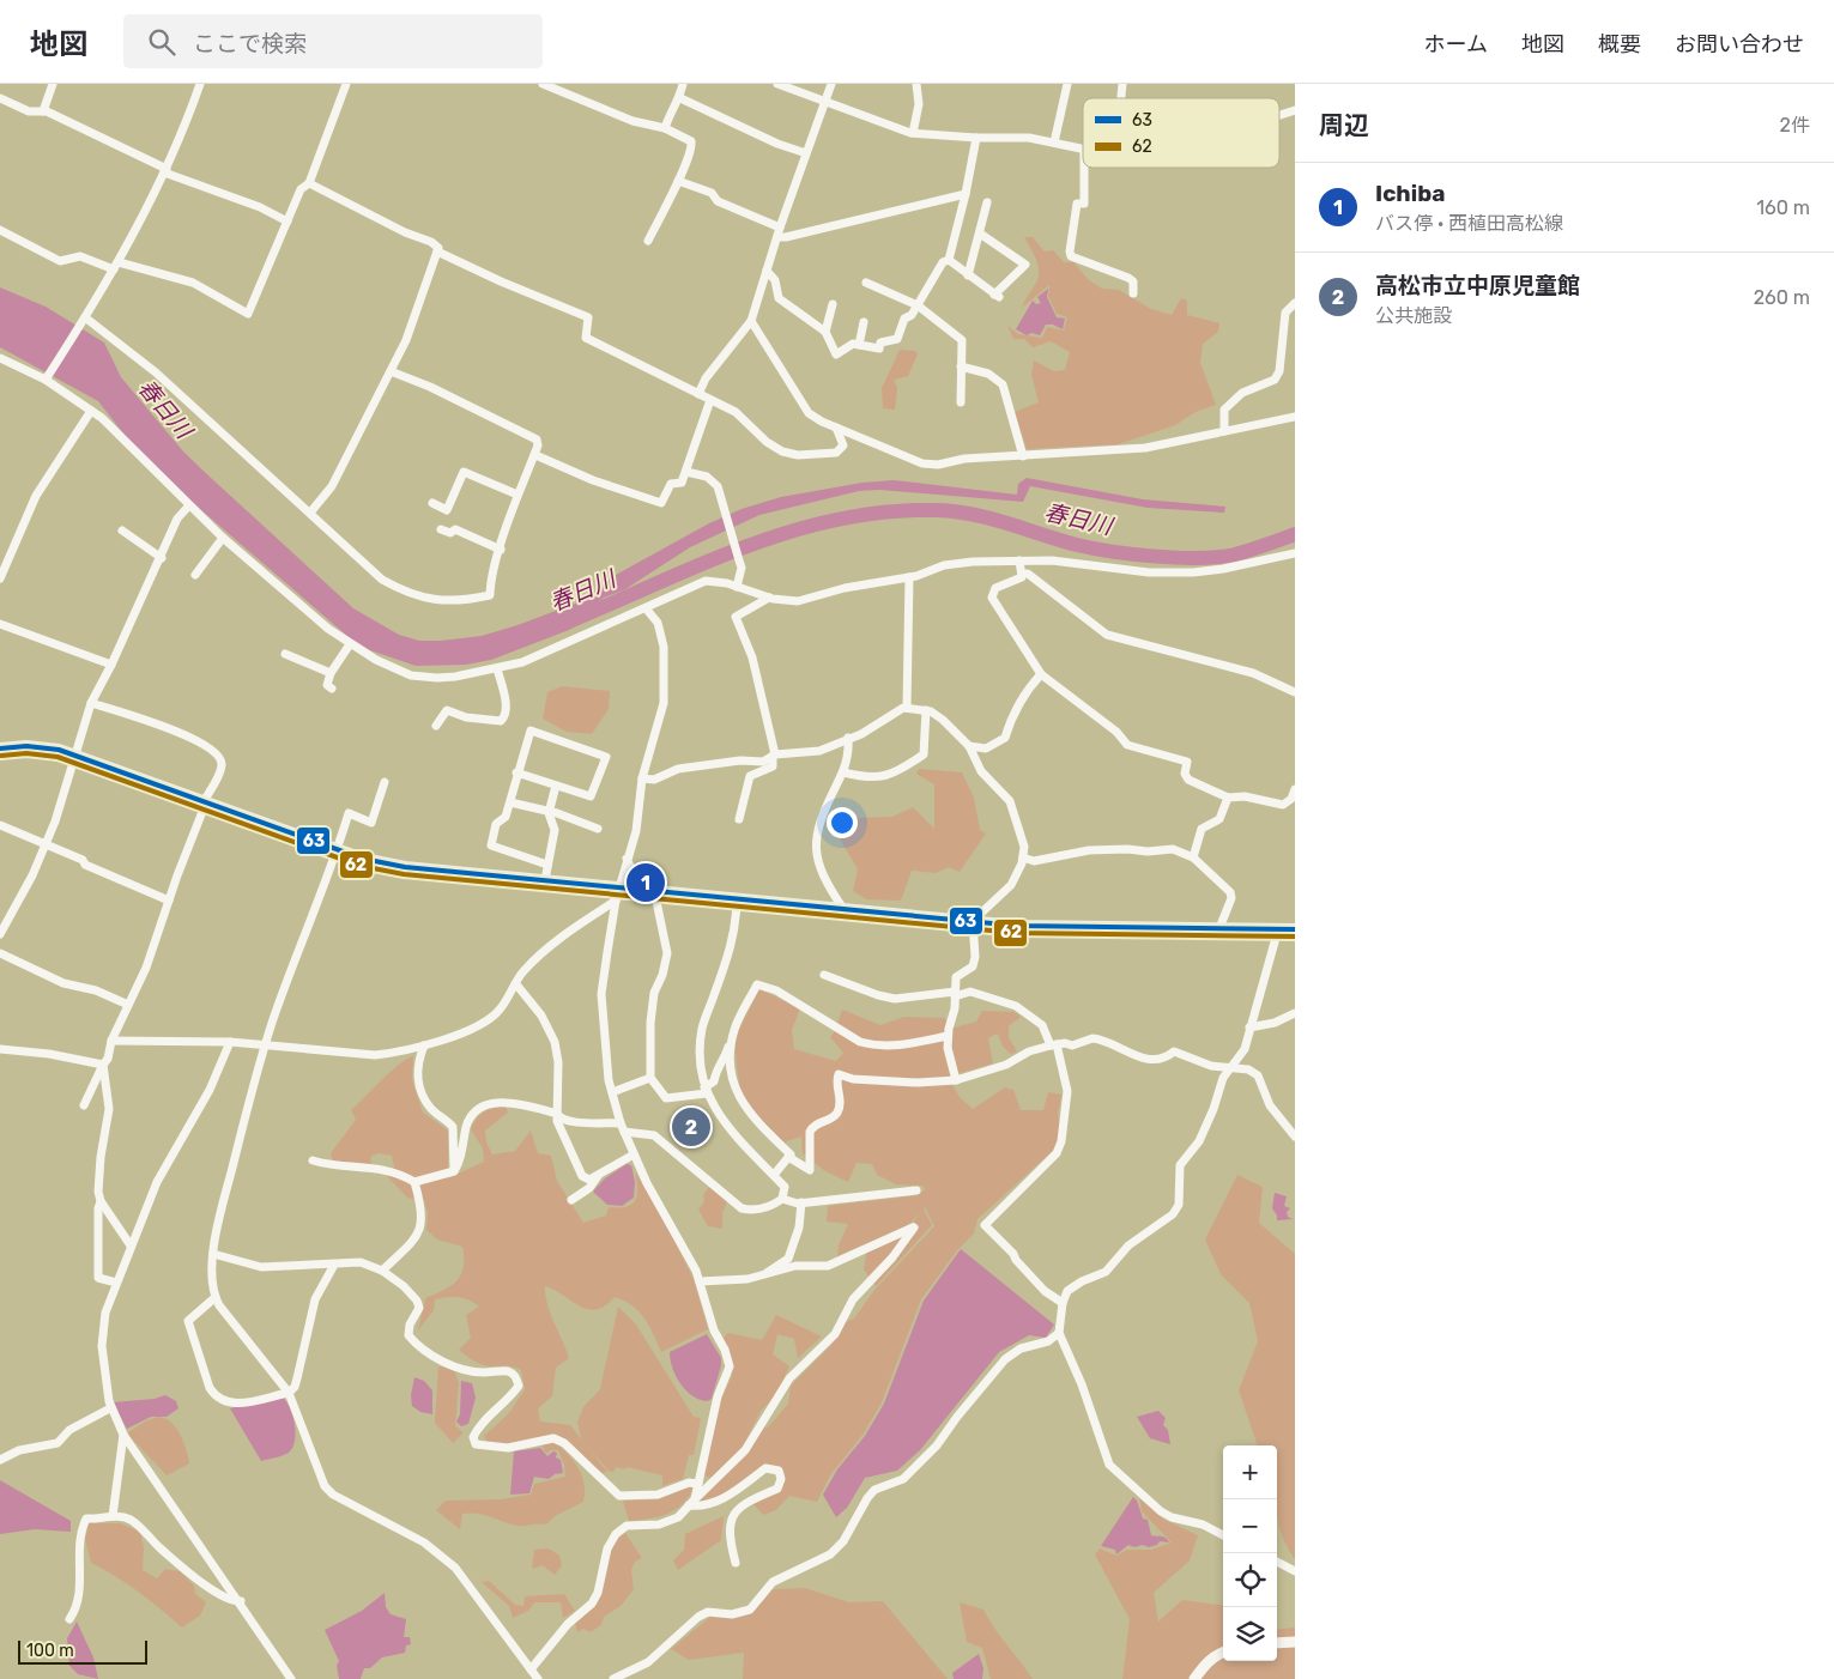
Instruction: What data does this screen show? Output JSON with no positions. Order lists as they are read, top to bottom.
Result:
{
  "water": ["春日川"],
  "lines": ["transit line 63", "transit line 62"],
  "legend": ["63", "62"],
  "scale_bar": "100 m",
  "page": {
    "header": "地図",
    "search": "ここで検索",
    "nav": [
      "ホーム",
      "地図",
      "概要",
      "お問い合わせ"
    ],
    "heading": ["周辺", "2件"],
    "list": [
      {
        "mark": "1",
        "name": "Ichiba",
        "note": "バス停 · 西植田高松線",
        "value": "160 m"
      },
      {
        "mark": "2",
        "name": "高松市立中原児童館",
        "note": "公共施設",
        "value": "260 m"
      }
    ],
    "pins": ["1", "2"],
    "map_buttons": ["+", "−"],
    "scale": "100 m"
  }
}
